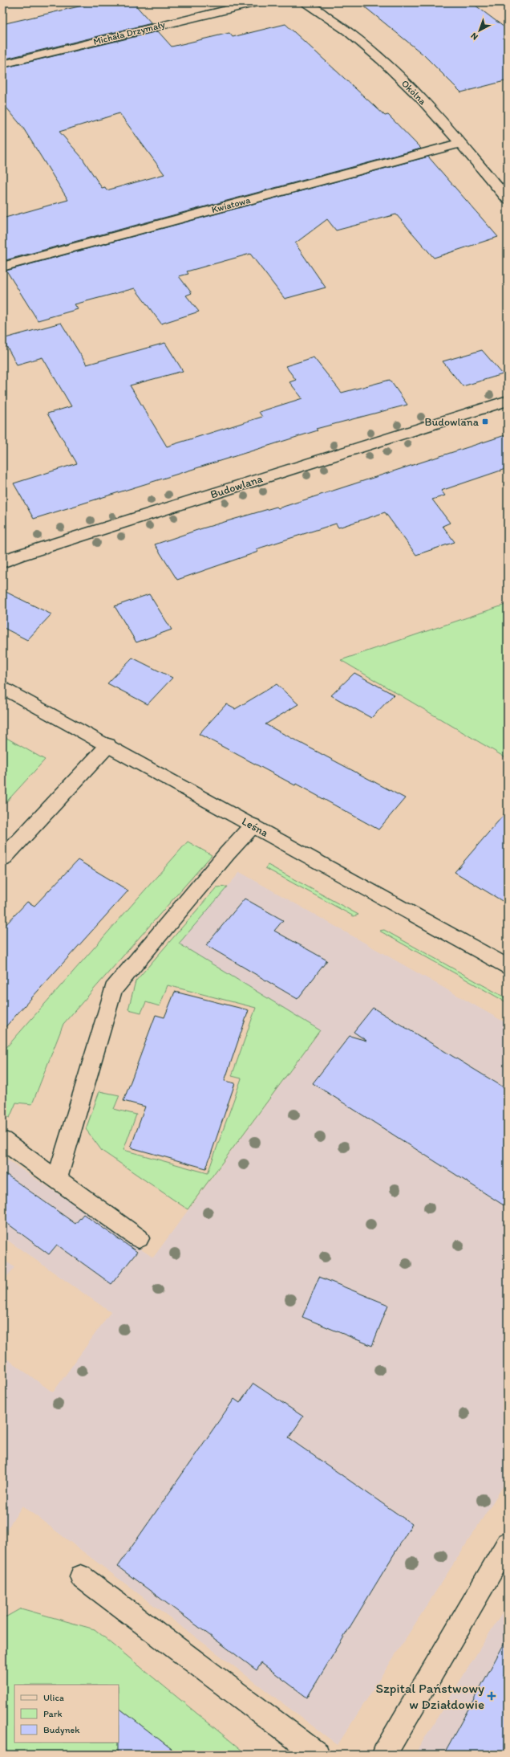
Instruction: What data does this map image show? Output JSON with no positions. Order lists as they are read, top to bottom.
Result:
{
  "streets": {
    "street": [
      "Michała Drzymały",
      "Okólna",
      "Kwiatowa",
      "Budowlana",
      "Leśna"
    ]
  },
  "crossings": [
    ["Okólna", "Kwiatowa"]
  ],
  "places": {
    "transit": ["Budowlana"],
    "health": ["Szpital Państwowy w Działdowie"]
  },
  "legend": ["Ulica", "Park", "Budynek"],
  "north": "bottom left"
}
